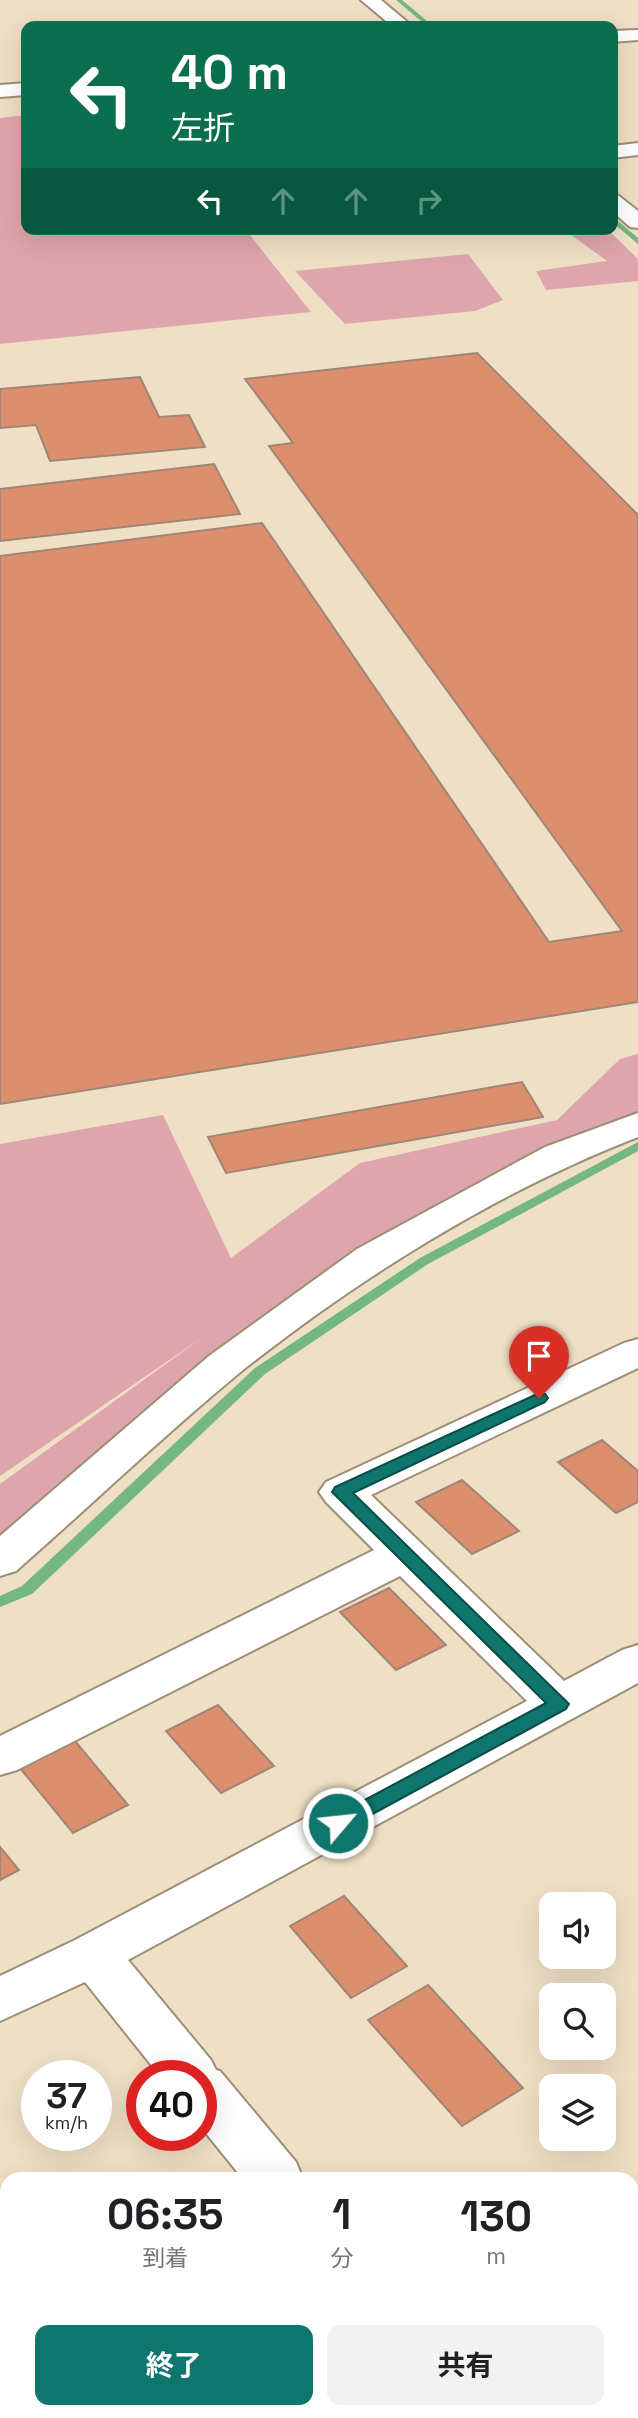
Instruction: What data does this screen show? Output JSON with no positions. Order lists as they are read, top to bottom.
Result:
{
  "page": {
    "turn": ["40 m", "左折"],
    "speed": "37 km/h",
    "limit": "40",
    "eta": [
      "06:35",
      "到着",
      "1",
      "分",
      "130",
      "m"
    ],
    "buttons": ["終了", "共有"]
  }
}
